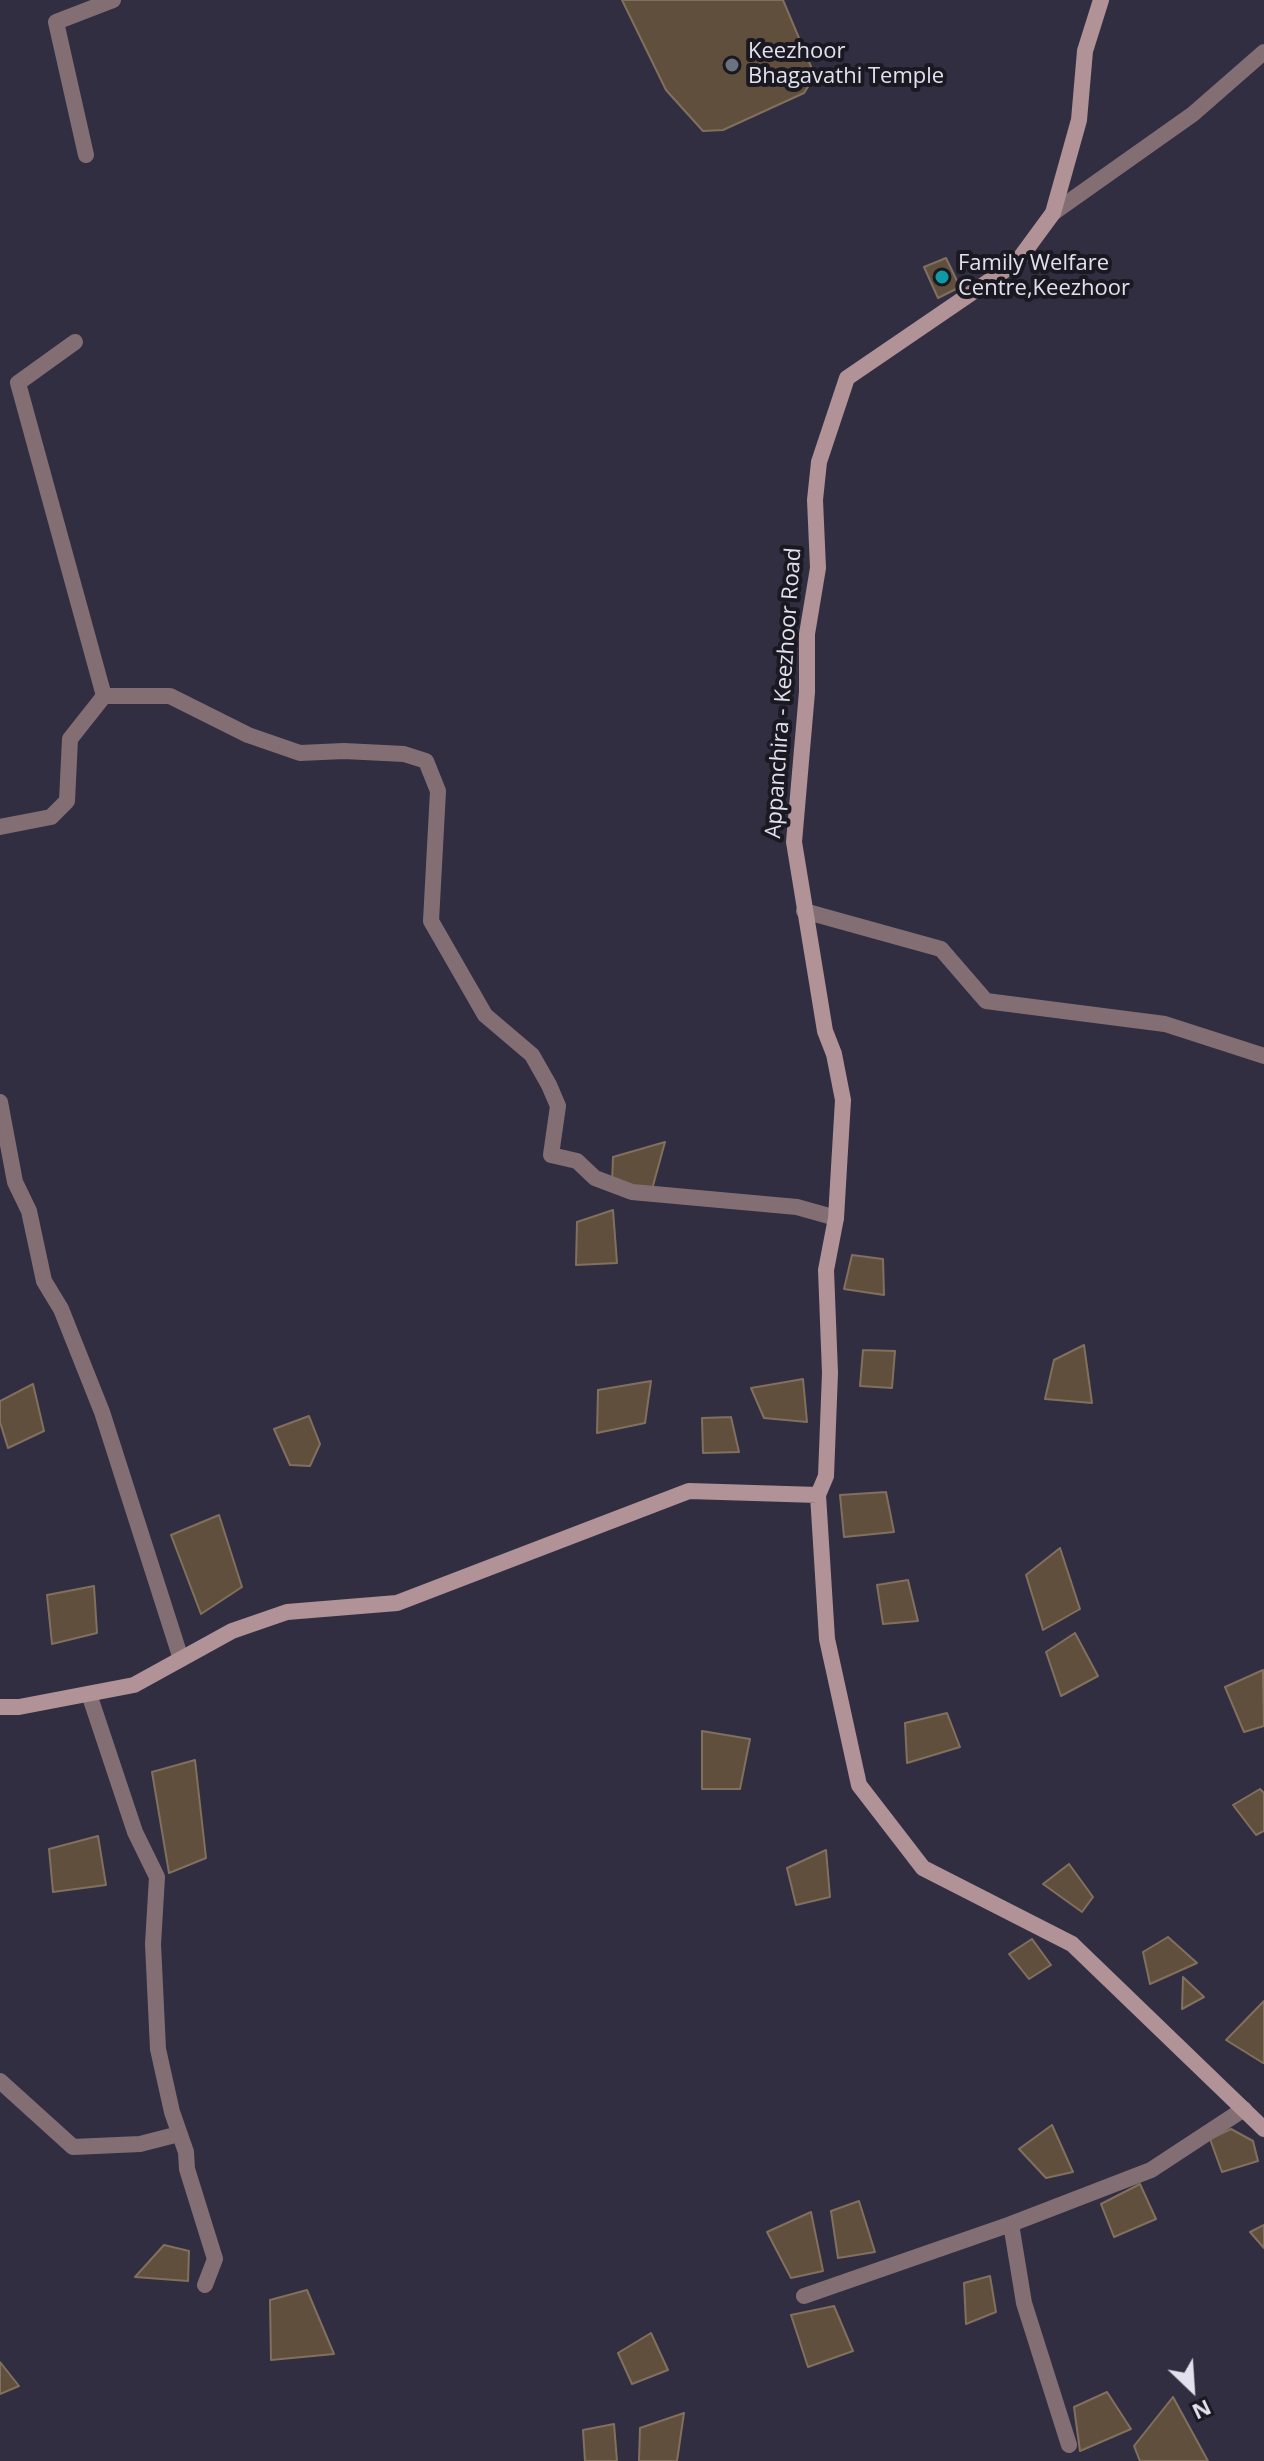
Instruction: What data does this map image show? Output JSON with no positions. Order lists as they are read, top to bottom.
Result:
{
  "streets": {
    "main road": ["Appanchira - Keezhoor Road"]
  },
  "places": ["Keezhoor Bhagavathi Temple", "Family Welfare Centre,Keezhoor"],
  "north": "bottom right"
}
